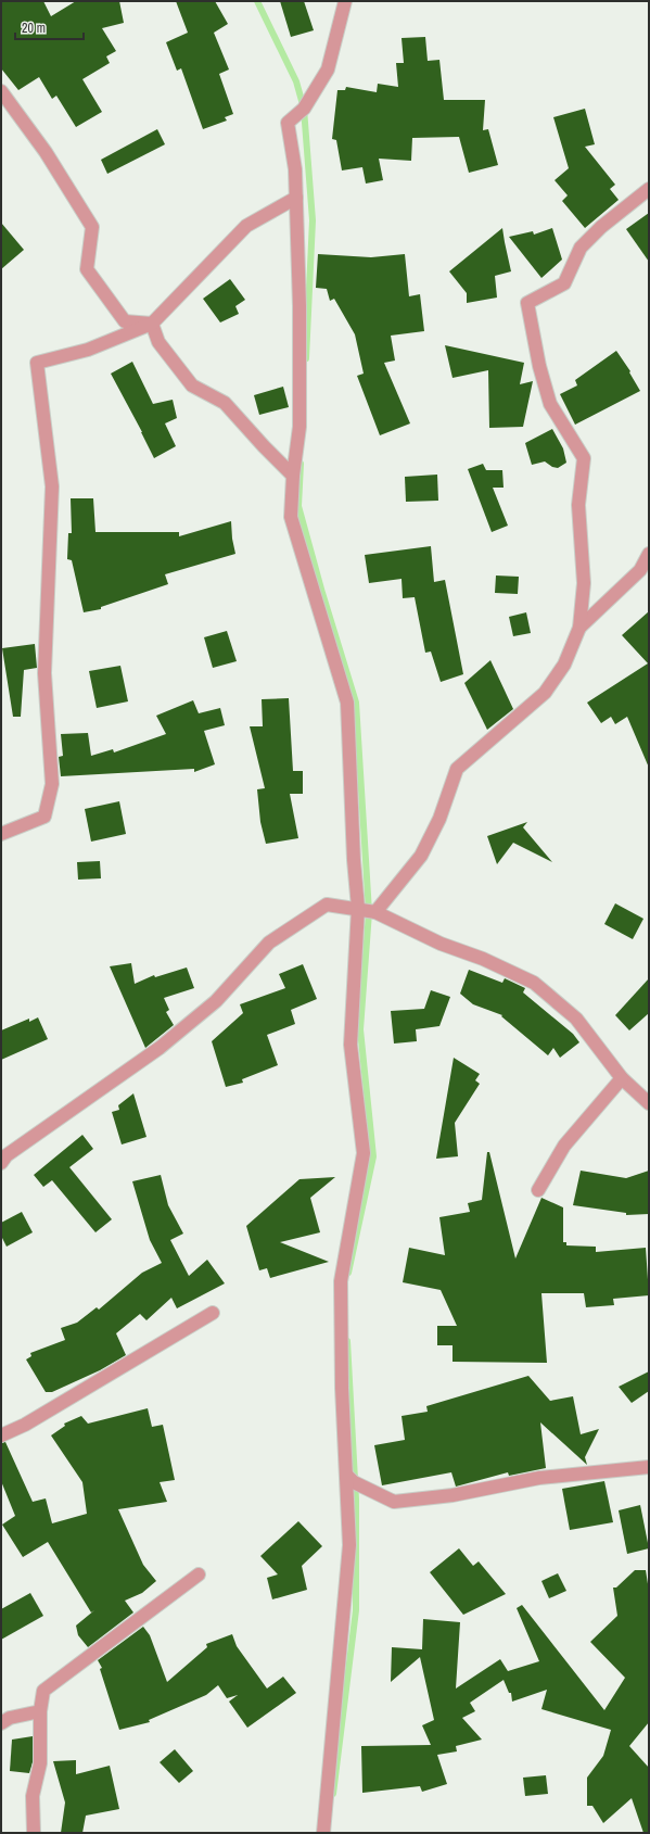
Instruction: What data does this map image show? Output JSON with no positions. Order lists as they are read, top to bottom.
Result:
{
  "scale_bar": "20 m"
}
